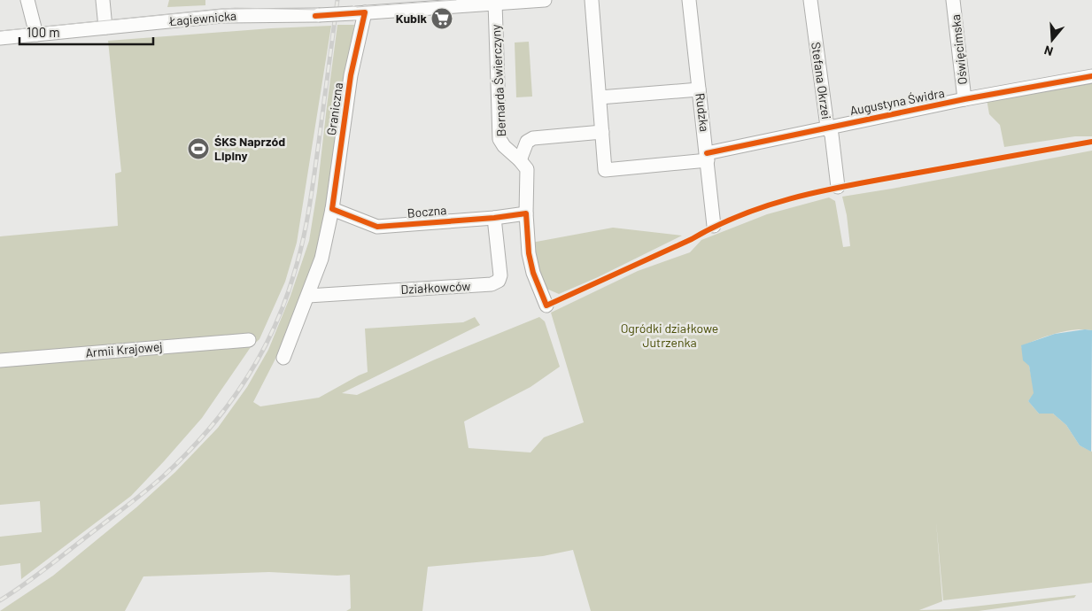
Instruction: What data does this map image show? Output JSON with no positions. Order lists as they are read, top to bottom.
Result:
{
  "streets": {
    "street": [
      "Łagiewnicka",
      "Oświęcimska",
      "Bernarda Świerczyny",
      "Stefana Okrzei",
      "Augustyna Świdra",
      "Graniczna",
      "Rudzka",
      "Boczna",
      "Działkowców",
      "Armii Krajowej"
    ]
  },
  "crossings": [
    ["Łagiewnicka", "Bernarda Świerczyny"],
    ["Łagiewnicka", "Graniczna"],
    ["Oświęcimska", "Augustyna Świdra"],
    ["Bernarda Świerczyny", "Boczna"],
    ["Stefana Okrzei", "Augustyna Świdra"],
    ["Augustyna Świdra", "Rudzka"],
    ["Graniczna", "Boczna"],
    ["Graniczna", "Działkowców"],
    ["Boczna", "Działkowców"]
  ],
  "parks": ["Ogródki działkowe Jutrzenka"],
  "places": {
    "supermarket": ["Kubik"],
    "sports": ["ŚKS Naprzód Lipiny"]
  },
  "scale_bar": "100 m",
  "north": "bottom"
}
